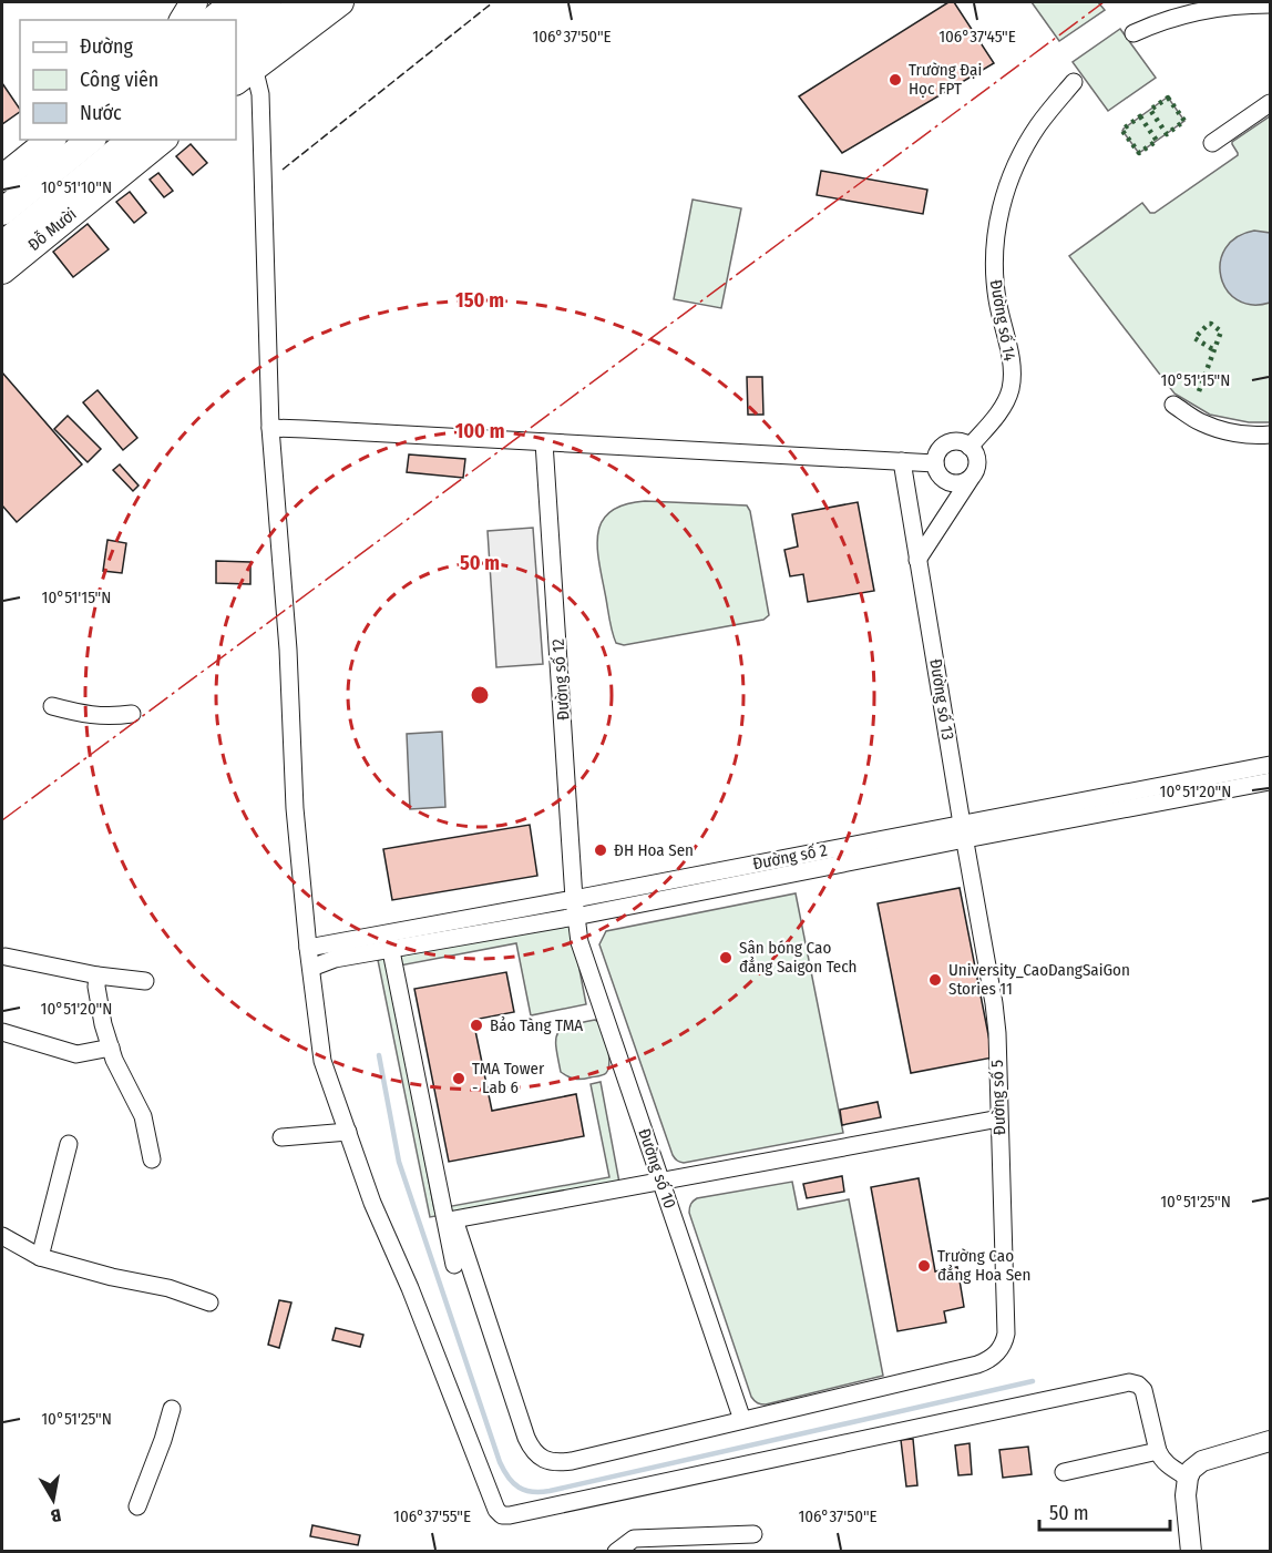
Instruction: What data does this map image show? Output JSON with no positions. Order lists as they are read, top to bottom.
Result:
{
  "streets": {
    "highway": ["Đỗ Mười"],
    "street": [
      "Đường số 14",
      "Đường số 12",
      "Đường số 13",
      "Đường số 2",
      "Đường số 5",
      "Đường số 10"
    ]
  },
  "crossings": [
    ["Đường số 12", "Đường số 2"],
    ["Đường số 12", "Đường số 10"],
    ["Đường số 13", "Đường số 2"],
    ["Đường số 13", "Đường số 5"],
    ["Đường số 2", "Đường số 5"],
    ["Đường số 2", "Đường số 10"],
    ["Đường số 5", "Đường số 10"]
  ],
  "places": [
    "Trường Đại Học FPT",
    "ĐH Hoa Sen",
    "Sân bóng Cao đẳng Saigon Tech",
    "University_CaoDangSaiGon Stories 11",
    "Bảo Tàng TMA",
    "TMA Tower - Lab 6",
    "Trường Cao đẳng Hoa Sen"
  ],
  "legend": ["Đường", "Công viên", "Nước"],
  "scale_bar": "50 m",
  "north": "bottom",
  "coordinates": [
    "106°37'50\"E",
    "106°37'45\"E",
    "10°51'10\"N",
    "10°51'15\"N",
    "10°51'20\"N",
    "10°51'25\"N",
    "106°37'55\"E"
  ],
  "rings": ["150 m", "100 m", "50 m"]
}
